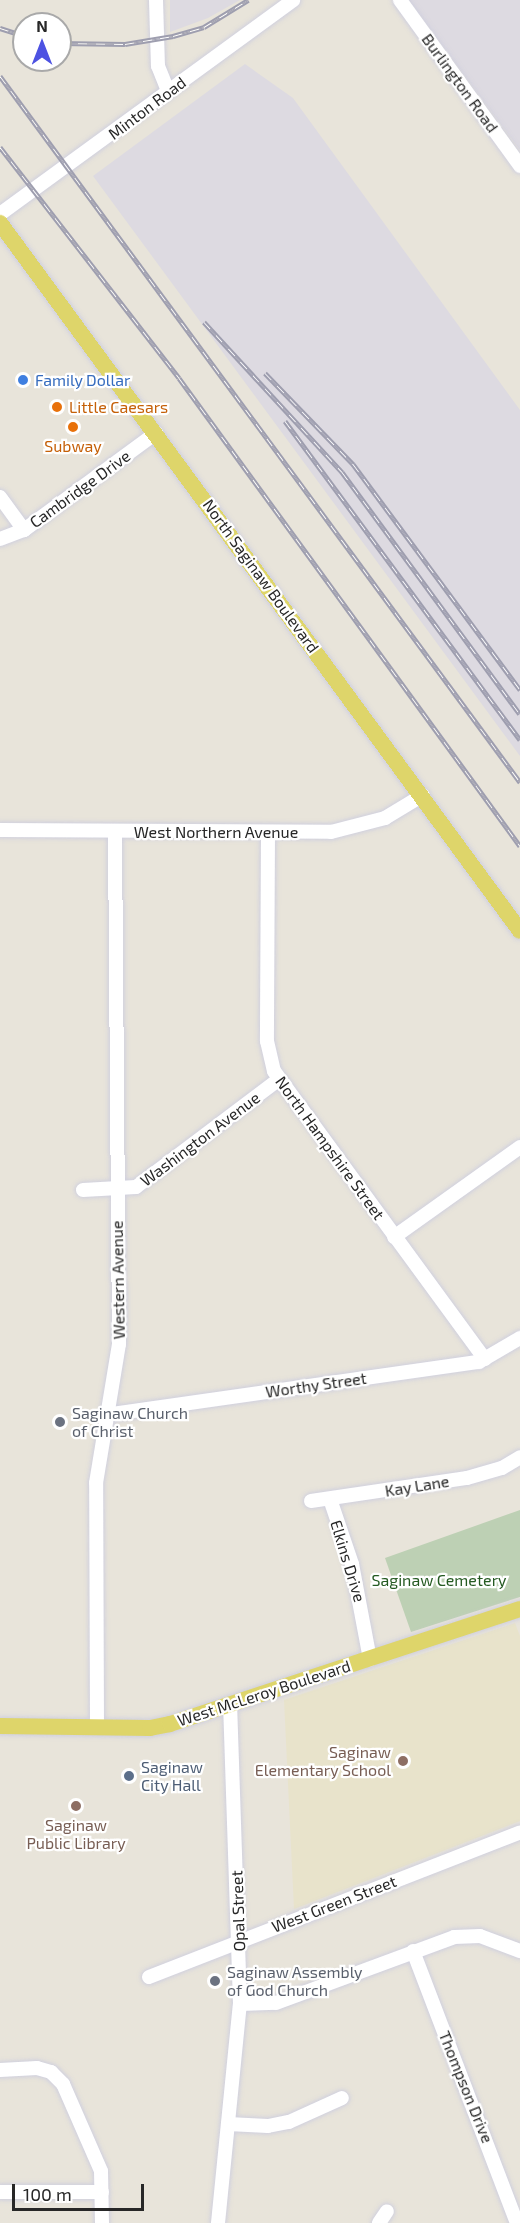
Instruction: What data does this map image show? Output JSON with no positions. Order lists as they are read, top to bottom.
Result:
{
  "streets": {
    "main road": ["North Saginaw Boulevard", "West McLeroy Boulevard"],
    "street": [
      "Burlington Road",
      "Minton Road",
      "Cambridge Drive",
      "West Northern Avenue",
      "Washington Avenue",
      "North Hampshire Street",
      "Western Avenue",
      "Worthy Street",
      "Kay Lane",
      "Elkins Drive",
      "West Green Street",
      "Opal Street",
      "Thompson Drive"
    ]
  },
  "crossings": [
    ["Cambridge Drive", "North Saginaw Boulevard"],
    ["North Saginaw Boulevard", "West Northern Avenue"],
    ["West Northern Avenue", "North Hampshire Street"],
    ["West Northern Avenue", "Western Avenue"],
    ["Washington Avenue", "North Hampshire Street"],
    ["Washington Avenue", "Western Avenue"],
    ["North Hampshire Street", "Worthy Street"],
    ["Western Avenue", "Worthy Street"],
    ["Western Avenue", "West McLeroy Boulevard"],
    ["Kay Lane", "Elkins Drive"],
    ["Elkins Drive", "West McLeroy Boulevard"],
    ["West McLeroy Boulevard", "Opal Street"],
    ["West Green Street", "Opal Street"]
  ],
  "parks": ["Saginaw Cemetery"],
  "places": [
    "Family Dollar",
    "Little Caesars",
    "Subway",
    "Saginaw Church of Christ",
    "Saginaw Elementary School",
    "Saginaw City Hall",
    "Saginaw Public Library",
    "Saginaw Assembly of God Church"
  ],
  "scale_bar": "100 m",
  "north": "top"
}
